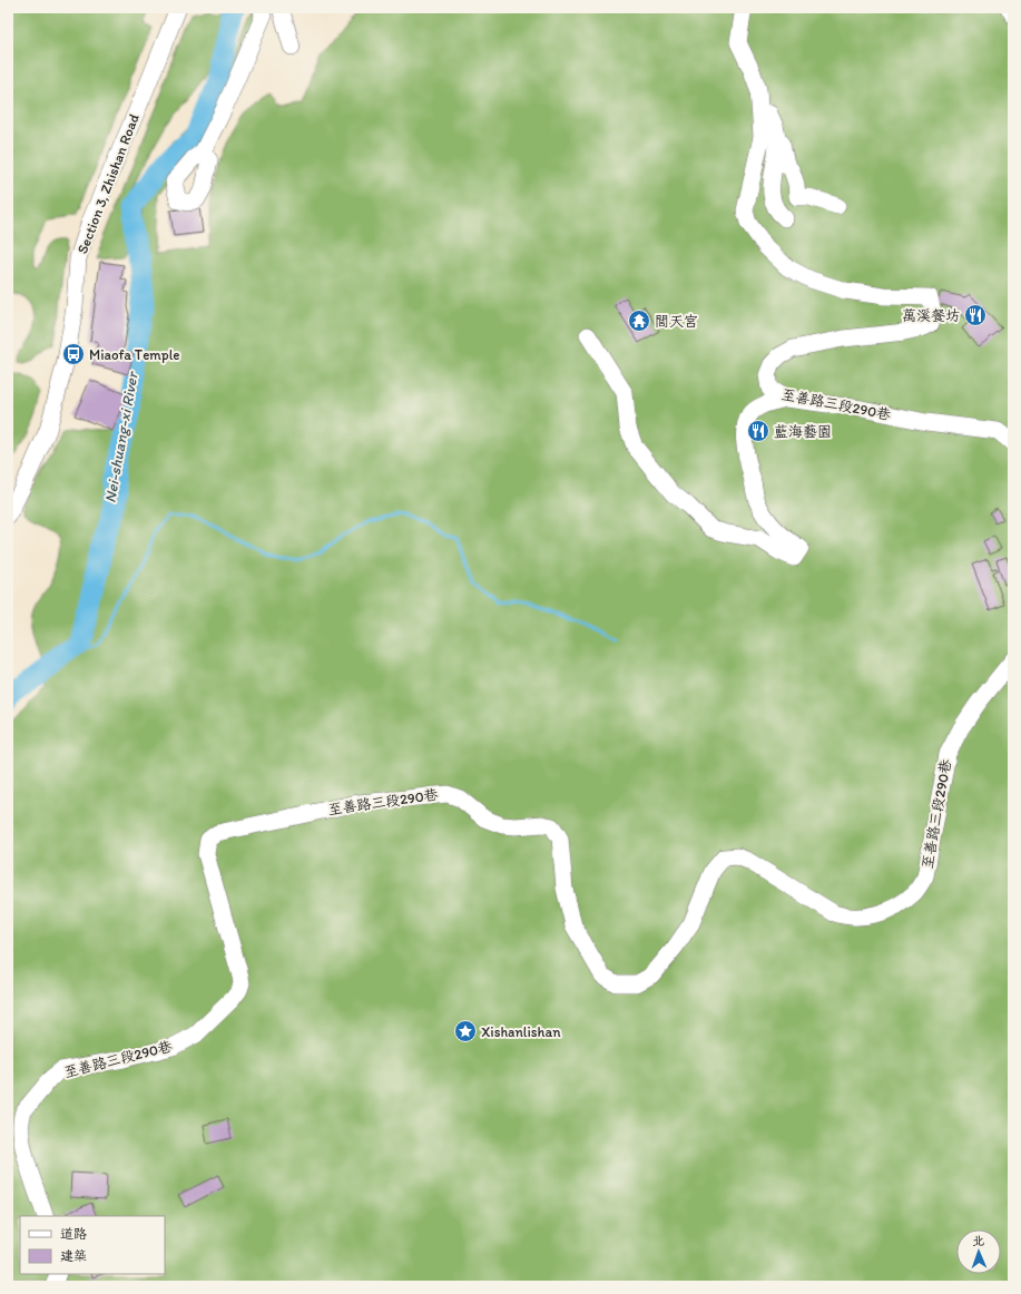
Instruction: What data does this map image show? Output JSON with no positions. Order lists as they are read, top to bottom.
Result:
{
  "streets": {
    "street": ["Section 3, Zhishan Road", "至善路三段290巷"]
  },
  "water": ["Nei-shuang-xi River"],
  "places": {
    "restaurant": ["萬溪餐坊", "藍海藝園"],
    "temple": ["閭天宮"],
    "bus stop": ["Miaofa Temple"],
    "place": ["Xishanlishan"]
  },
  "legend": ["道路", "建築"],
  "north": "top"
}
